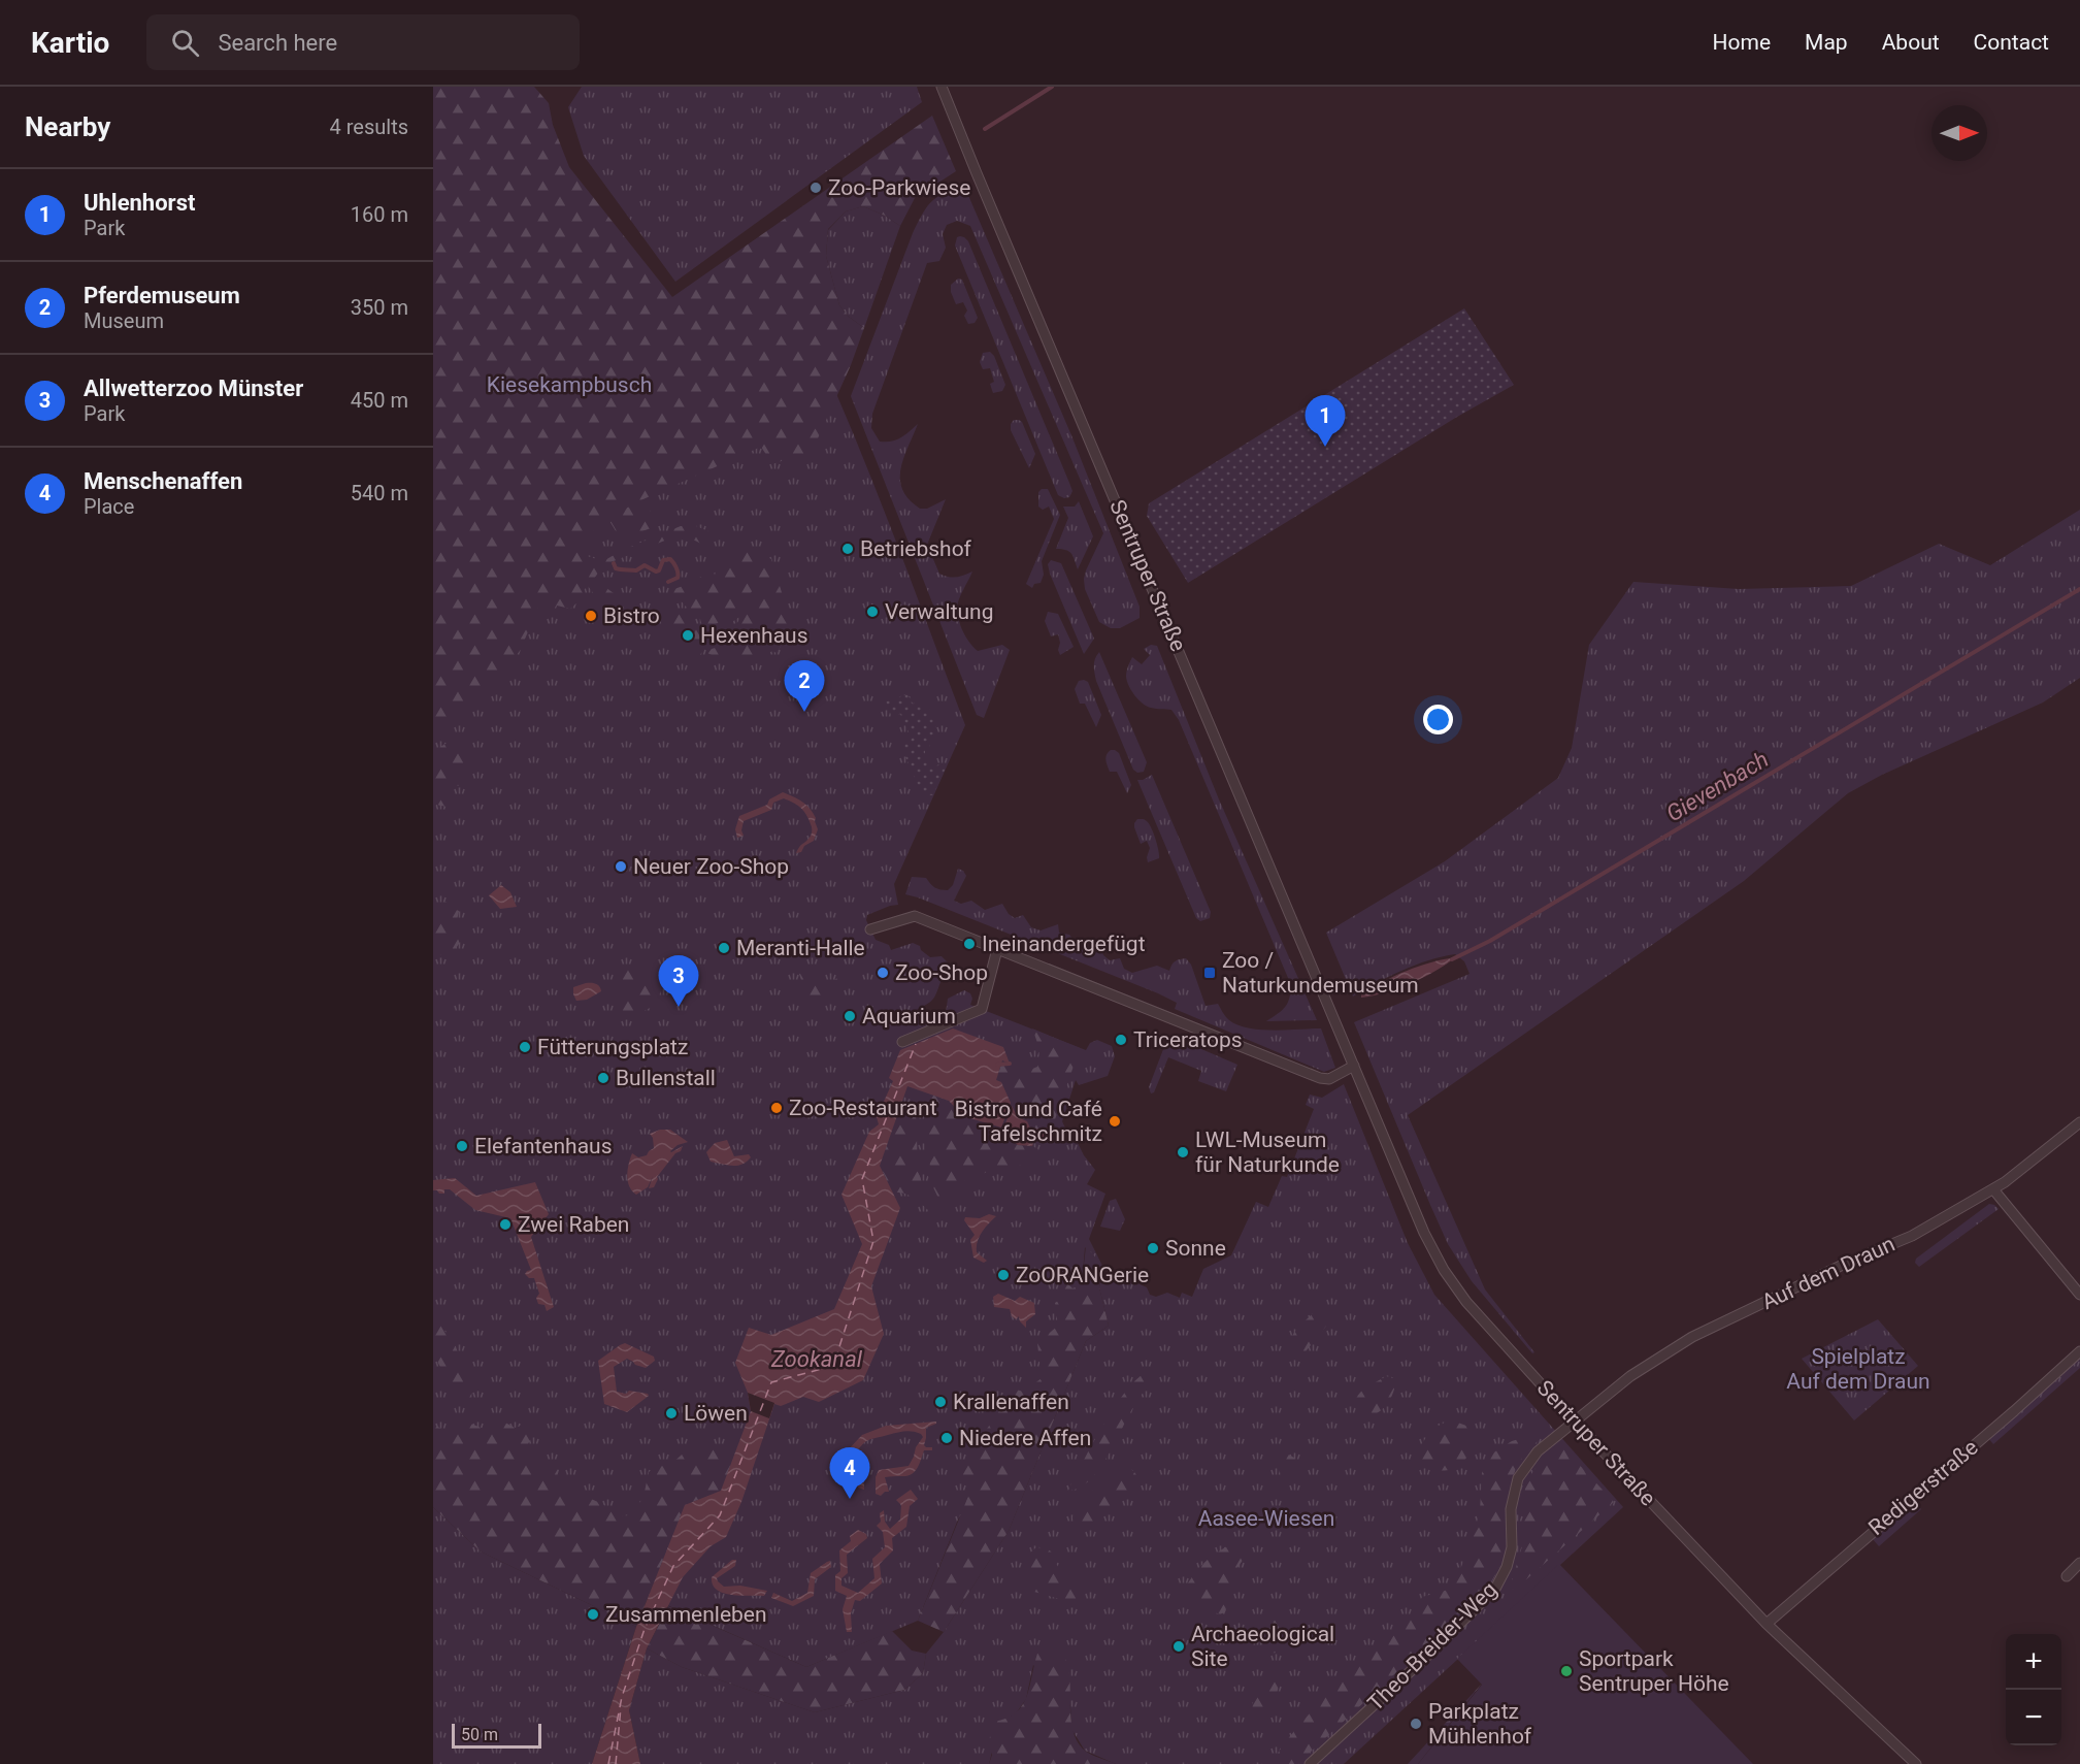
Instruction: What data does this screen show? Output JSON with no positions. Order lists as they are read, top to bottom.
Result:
{
  "streets": {
    "street": [
      "Sentruper Straße",
      "Auf dem Draun",
      "Redigerstraße",
      "Theo-Breider-Weg"
    ]
  },
  "crossings": [
    ["Sentruper Straße", "Auf dem Draun"],
    ["Sentruper Straße", "Redigerstraße"],
    ["Sentruper Straße", "Theo-Breider-Weg"],
    ["Auf dem Draun", "Theo-Breider-Weg"]
  ],
  "water": ["Gievenbach", "Zookanal"],
  "parks": ["Kiesekampbusch", "Spielplatz Auf dem Draun", "Aasee-Wiesen"],
  "places": {
    "other": [
      "Zoo-Parkwiese",
      "Betriebshof",
      "Verwaltung",
      "Bistro",
      "Hexenhaus",
      "Neuer Zoo-Shop",
      "Ineinandergefügt",
      "Meranti-Halle",
      "Zoo-Shop",
      "Aquarium",
      "Triceratops",
      "Fütterungsplatz",
      "Bullenstall",
      "Zoo-Restaurant",
      "Bistro und Café Tafelschmitz",
      "Elefantenhaus",
      "LWL-Museum für Naturkunde",
      "Zwei Raben",
      "Sonne",
      "ZoORANGerie",
      "Krallenaffen",
      "Löwen",
      "Niedere Affen",
      "Zusammenleben",
      "Archaeological Site",
      "Sportpark Sentruper Höhe",
      "Parkplatz Mühlenhof"
    ],
    "transit": ["Zoo / Naturkundemuseum"]
  },
  "scale_bar": "50 m",
  "north": "right",
  "page": {
    "header": "Kartio",
    "search": "Search here",
    "nav": [
      "Home",
      "Map",
      "About",
      "Contact"
    ],
    "heading": ["Nearby", "4 results"],
    "list": [
      {
        "mark": "1",
        "name": "Uhlenhorst",
        "note": "Park",
        "value": "160 m"
      },
      {
        "mark": "2",
        "name": "Pferdemuseum",
        "note": "Museum",
        "value": "350 m"
      },
      {
        "mark": "3",
        "name": "Allwetterzoo Münster",
        "note": "Park",
        "value": "450 m"
      },
      {
        "mark": "4",
        "name": "Menschenaffen",
        "note": "Place",
        "value": "540 m"
      }
    ],
    "pins": [
      "1",
      "2",
      "3",
      "4"
    ],
    "map_buttons": ["+", "−"],
    "scale": "50 m"
  }
}
